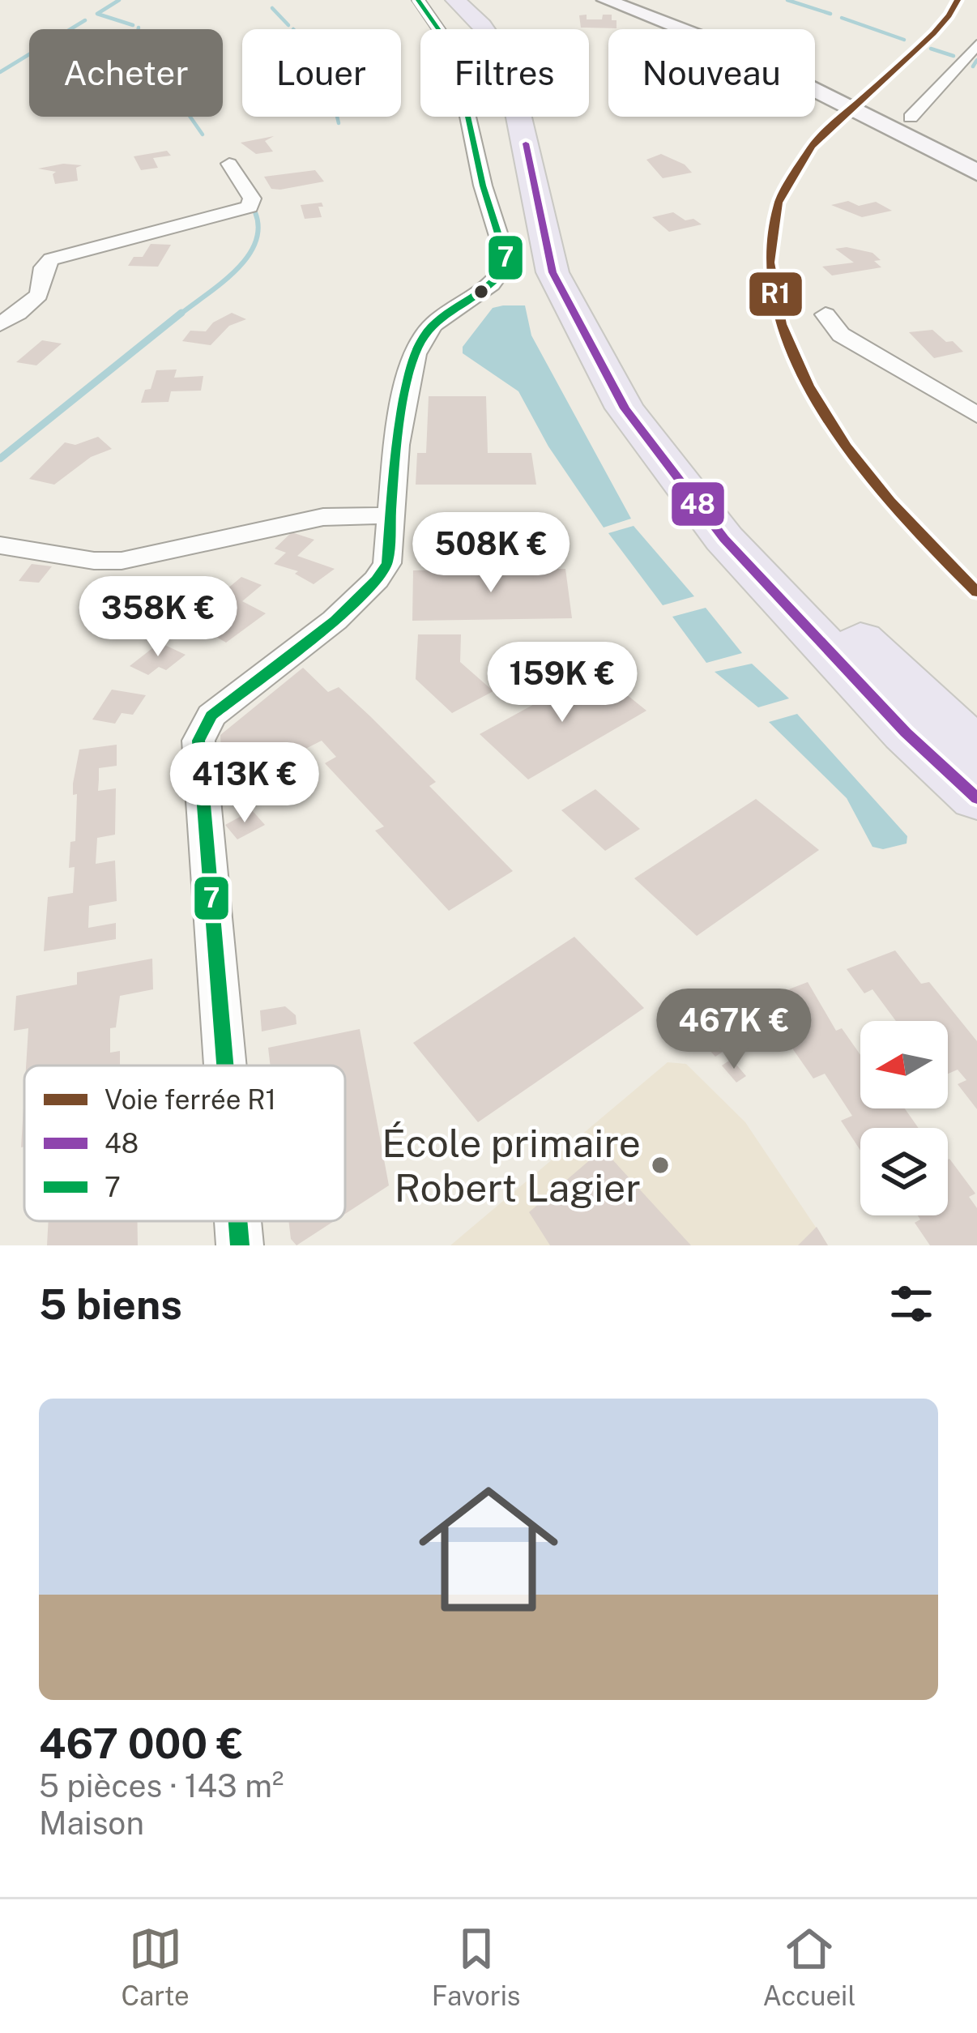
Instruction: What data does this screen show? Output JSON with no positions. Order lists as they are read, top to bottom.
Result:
{
  "places": ["École primaire Robert Lagier"],
  "lines": ["rail line R1", "transit line 7", "transit line 48"],
  "legend": ["Voie ferrée R1", "48", "7"],
  "north": "left",
  "page": {
    "chip": [
      "Acheter",
      "Louer",
      "Filtres",
      "Nouveau"
    ],
    "price": [
      "508K €",
      "358K €",
      "159K €",
      "413K €",
      "467K €"
    ],
    "heading": "5 biens",
    "list": [
      {
        "name": "467 000 €",
        "note": "5 pièces · 143 m² · Maison"
      }
    ],
    "tabs": ["Carte", "Favoris", "Accueil"]
  }
}
